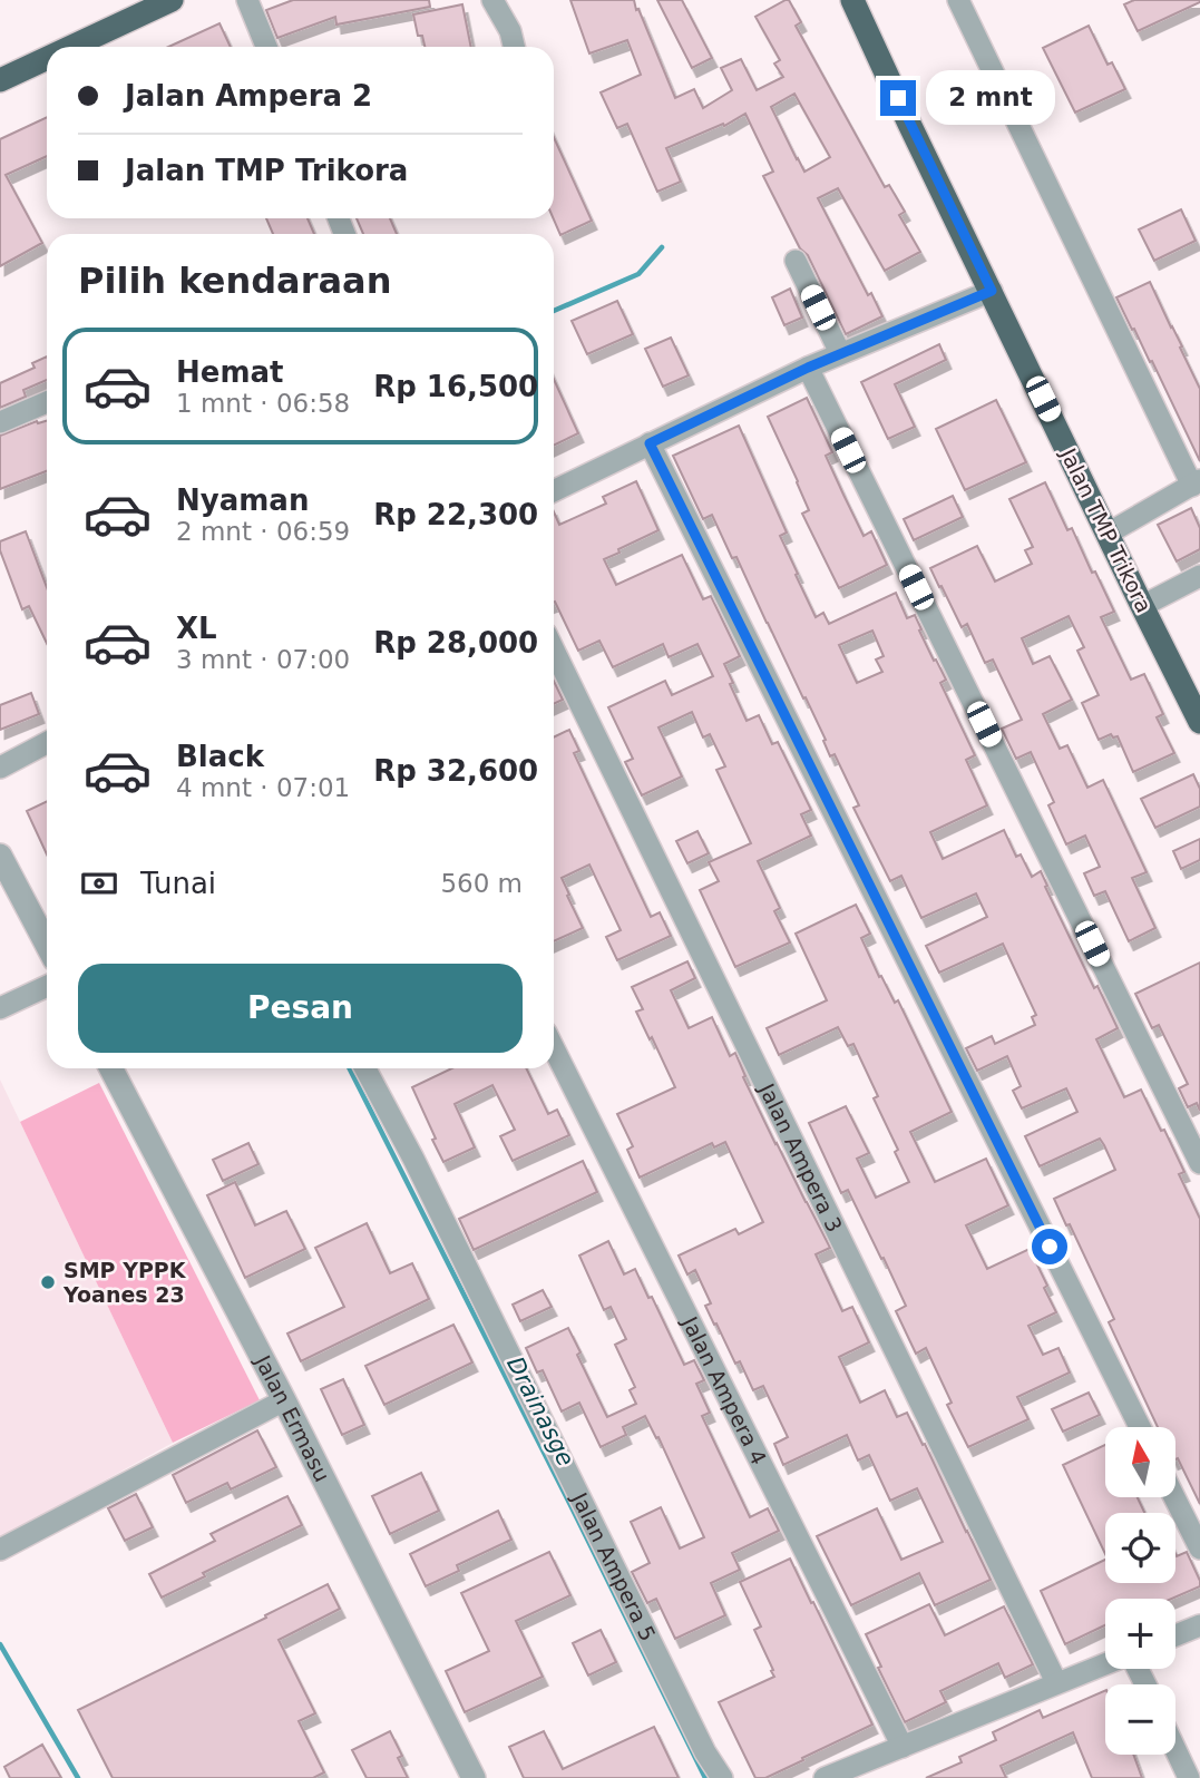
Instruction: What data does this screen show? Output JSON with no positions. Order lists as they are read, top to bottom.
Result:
{
  "streets": {
    "highway": ["Jalan TMP Trikora"],
    "street": [
      "Jalan Ampera 3",
      "Jalan Ampera 4",
      "Jalan Ermasu",
      "Jalan Ampera 5"
    ]
  },
  "water": ["Drainasge"],
  "places": ["SMP YPPK Yoanes 23"],
  "north": "top",
  "page": {
    "banner": ["Jalan Ampera 2", "Jalan TMP Trikora"],
    "bubble": "2 mnt",
    "heading": "Pilih kendaraan",
    "list": [
      {
        "name": "Hemat",
        "note": "1 mnt · 06:58",
        "value": "Rp 16,500"
      },
      {
        "name": "Nyaman",
        "note": "2 mnt · 06:59",
        "value": "Rp 22,300"
      },
      {
        "name": "XL",
        "note": "3 mnt · 07:00",
        "value": "Rp 28,000"
      },
      {
        "name": "Black",
        "note": "4 mnt · 07:01",
        "value": "Rp 32,600"
      }
    ],
    "pay": ["Tunai", "560 m"],
    "buttons": "Pesan",
    "map_buttons": ["+", "−"]
  }
}
